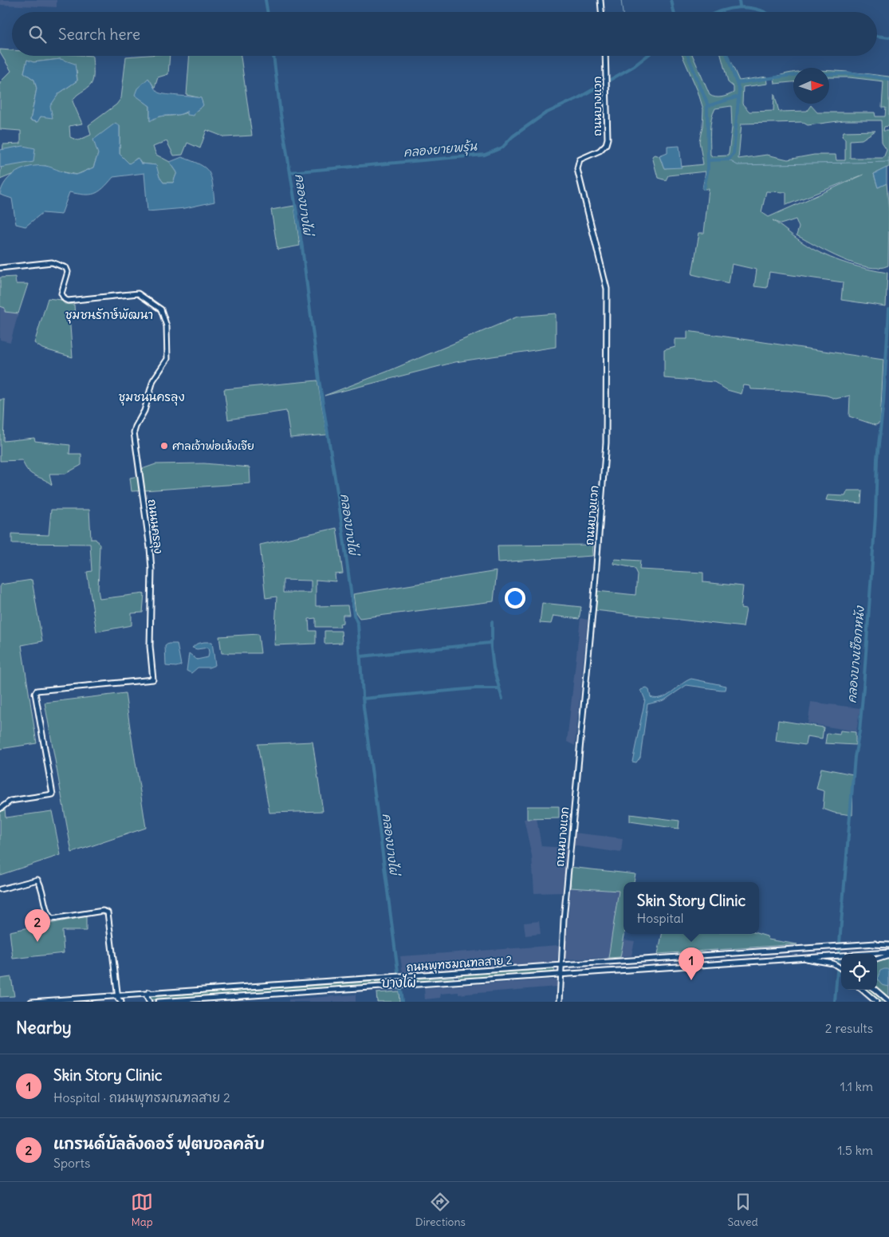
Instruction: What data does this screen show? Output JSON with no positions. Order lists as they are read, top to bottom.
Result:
{
  "streets": {
    "main road": ["ถนนบางแวก", "ถนนนครลุง", "ถนนพุทธมณฑลสาย 2"]
  },
  "crossings": [
    ["ถนนบางแวก", "ถนนพุทธมณฑลสาย 2"]
  ],
  "districts": ["ชุมชนรักษ์พัฒนา", "ชุมชนนครลุง", "บางไผ่"],
  "water": ["คลองยายพรุ้น", "คลองบางไผ่", "คลองบางเชือกหนัง"],
  "places": ["ศาลเจ้าพ่อเห้งเจีย"],
  "north": "right",
  "page": {
    "search": "Search here",
    "popup": ["Skin Story Clinic", "Hospital"],
    "pins": ["2", "1"],
    "heading": ["Nearby", "2 results"],
    "list": [
      {
        "mark": "1",
        "name": "Skin Story Clinic",
        "note": "Hospital · ถนนพุทธมณฑลสาย 2",
        "value": "1.1 km"
      },
      {
        "mark": "2",
        "name": "แกรนด์บัลลังดอร์ ฟุตบอลคลับ",
        "note": "Sports",
        "value": "1.5 km"
      }
    ],
    "nav": ["Map", "Directions", "Saved"]
  }
}
